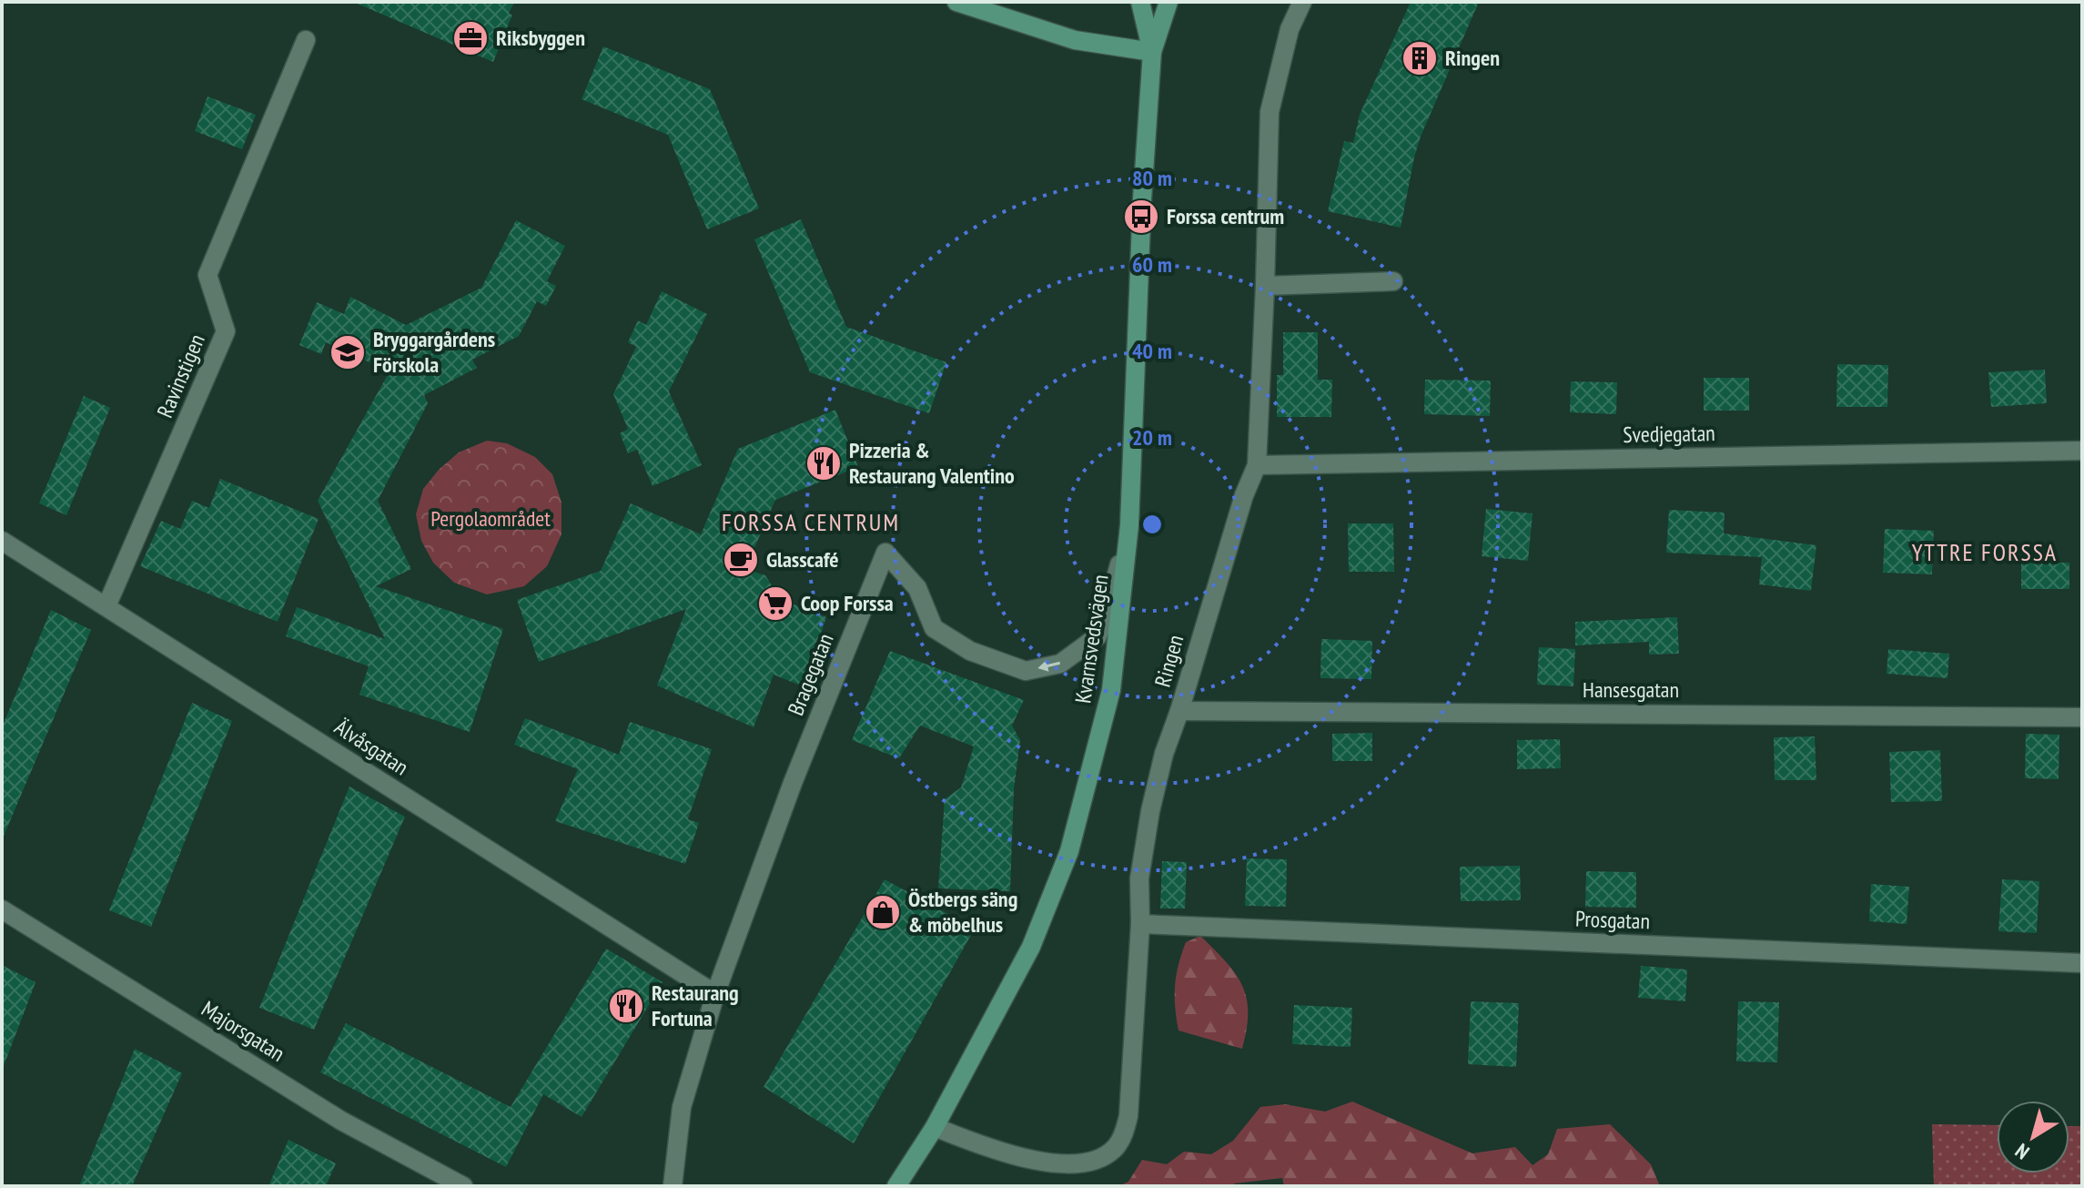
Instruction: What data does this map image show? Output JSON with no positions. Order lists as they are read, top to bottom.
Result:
{
  "streets": {
    "street": [
      "Ravinstigen",
      "Svedjegatan",
      "Kvarnsvedsvägen",
      "Ringen",
      "Bragegatan",
      "Hansesgatan",
      "Älvåsgatan",
      "Prosgatan",
      "Majorsgatan"
    ]
  },
  "crossings": [
    ["Ravinstigen", "Älvåsgatan"],
    ["Svedjegatan", "Ringen"],
    ["Kvarnsvedsvägen", "Ringen"],
    ["Kvarnsvedsvägen", "Bragegatan"],
    ["Ringen", "Hansesgatan"],
    ["Ringen", "Prosgatan"],
    ["Bragegatan", "Älvåsgatan"]
  ],
  "districts": ["FORSSA CENTRUM", "YTTRE FORSSA"],
  "parks": ["Pergolaområdet"],
  "places": {
    "office": ["Riksbyggen"],
    "building": ["Ringen"],
    "bus stop": ["Forssa centrum"],
    "school or university": ["Bryggargårdens Förskola"],
    "restaurant": ["Pizzeria & Restaurang Valentino", "Restaurang Fortuna"],
    "cafe": ["Glasscafé"],
    "supermarket": ["Coop Forssa"],
    "shop": ["Östbergs säng & möbelhus"]
  },
  "north": "bottom left",
  "rings": [
    "80 m",
    "60 m",
    "40 m",
    "20 m"
  ]
}
